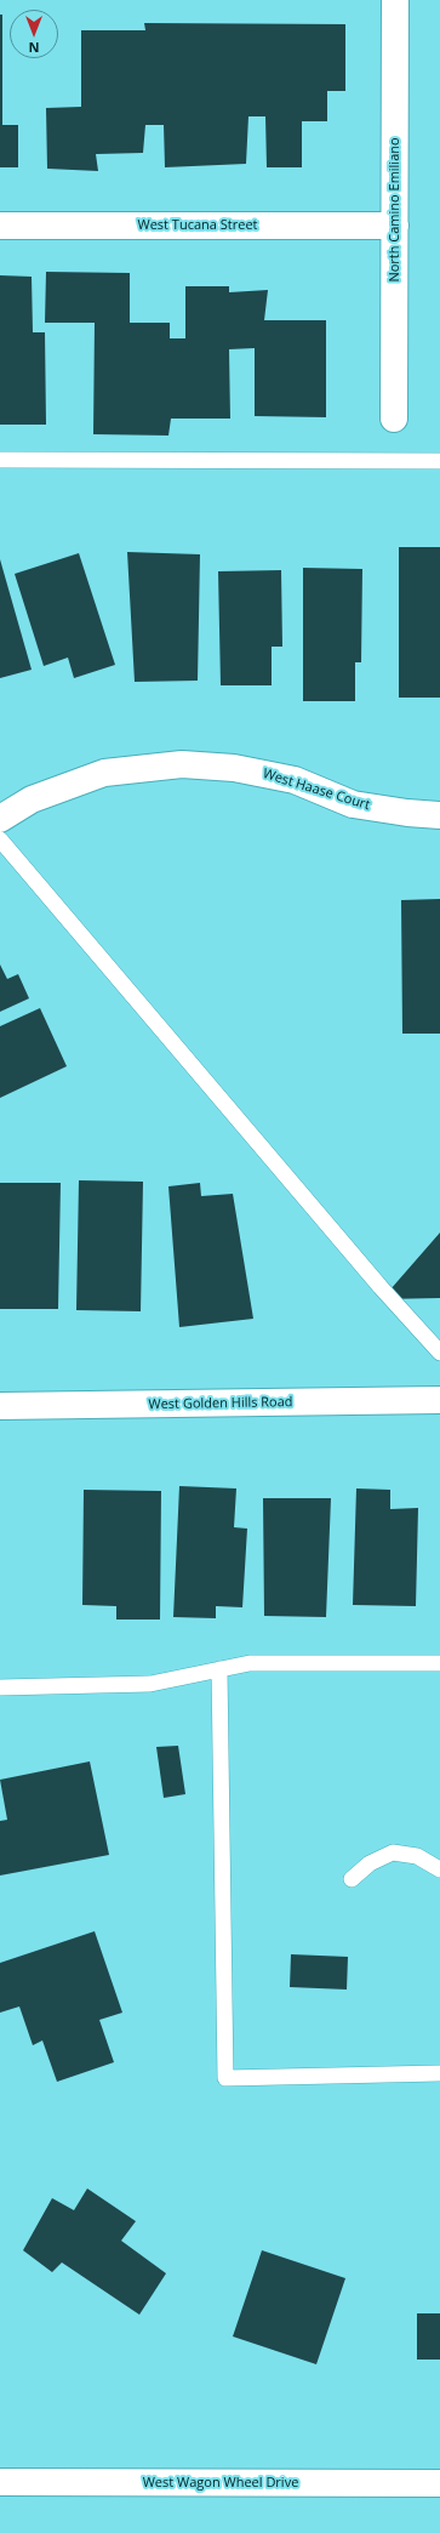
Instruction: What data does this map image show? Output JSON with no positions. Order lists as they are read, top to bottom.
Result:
{
  "streets": {
    "street": [
      "North Camino Emiliano",
      "West Tucana Street",
      "West Haase Court",
      "West Golden Hills Road",
      "West Wagon Wheel Drive"
    ]
  },
  "crossings": [
    ["North Camino Emiliano", "West Tucana Street"]
  ],
  "north": "bottom"
}
